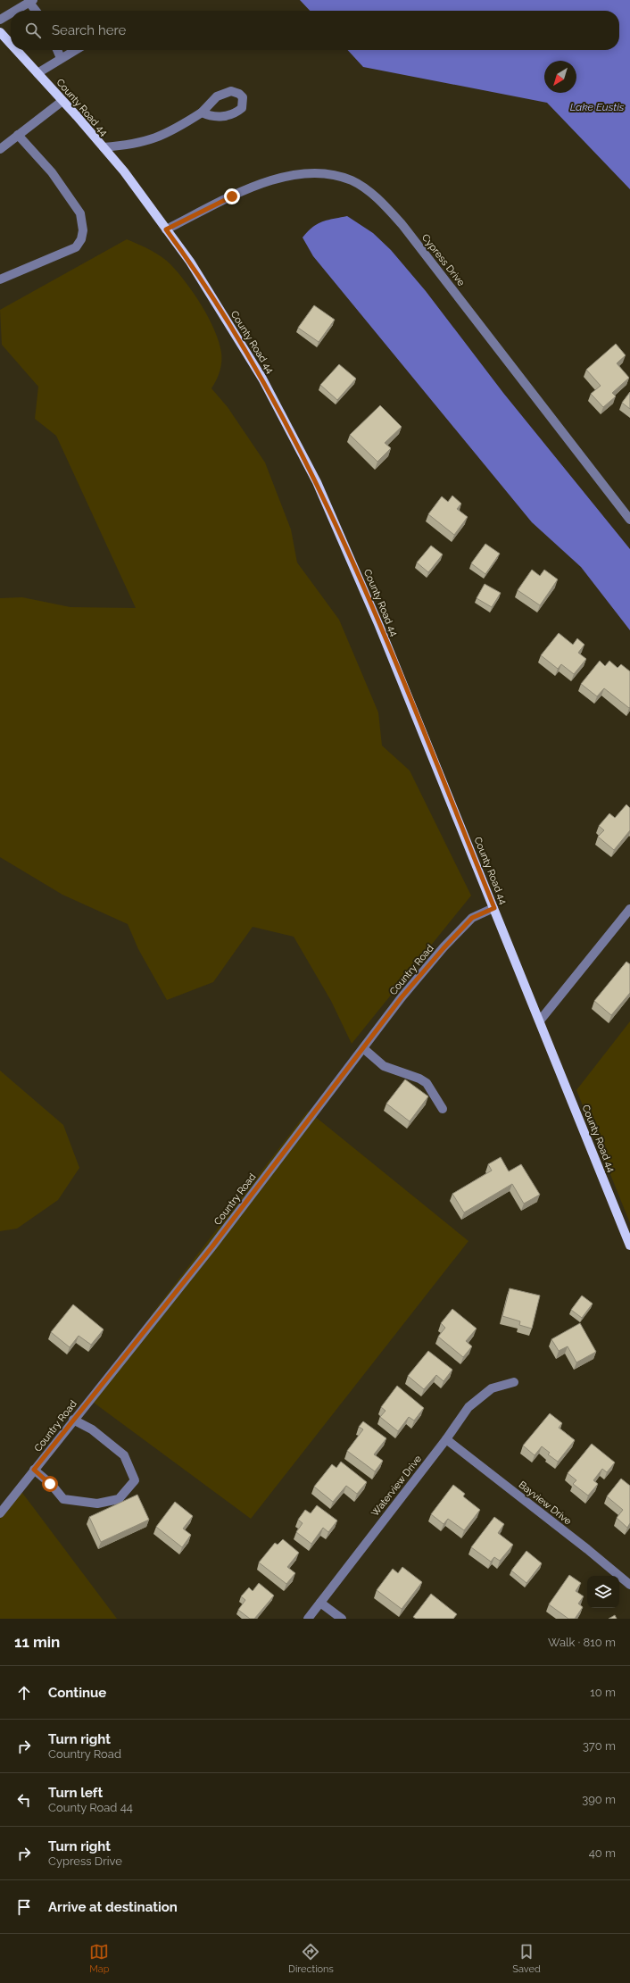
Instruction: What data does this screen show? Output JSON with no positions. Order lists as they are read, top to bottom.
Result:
{
  "streets": {
    "main road": ["County Road 44"],
    "street": [
      "Cypress Drive",
      "Country Road",
      "Waterview Drive",
      "Bayview Drive"
    ]
  },
  "crossings": [
    ["County Road 44", "Cypress Drive"],
    ["County Road 44", "Country Road"],
    ["Waterview Drive", "Bayview Drive"]
  ],
  "water": ["Lake Eustis"],
  "north": "bottom left",
  "page": {
    "search": "Search here",
    "heading": ["11 min", "Walk · 810 m"],
    "list": [
      ["Continue", "10 m"],
      ["Turn right", "Country Road", "370 m"],
      ["Turn left", "County Road 44", "390 m"],
      ["Turn right", "Cypress Drive", "40 m"],
      "Arrive at destination"
    ],
    "nav": ["Map", "Directions", "Saved"]
  }
}
